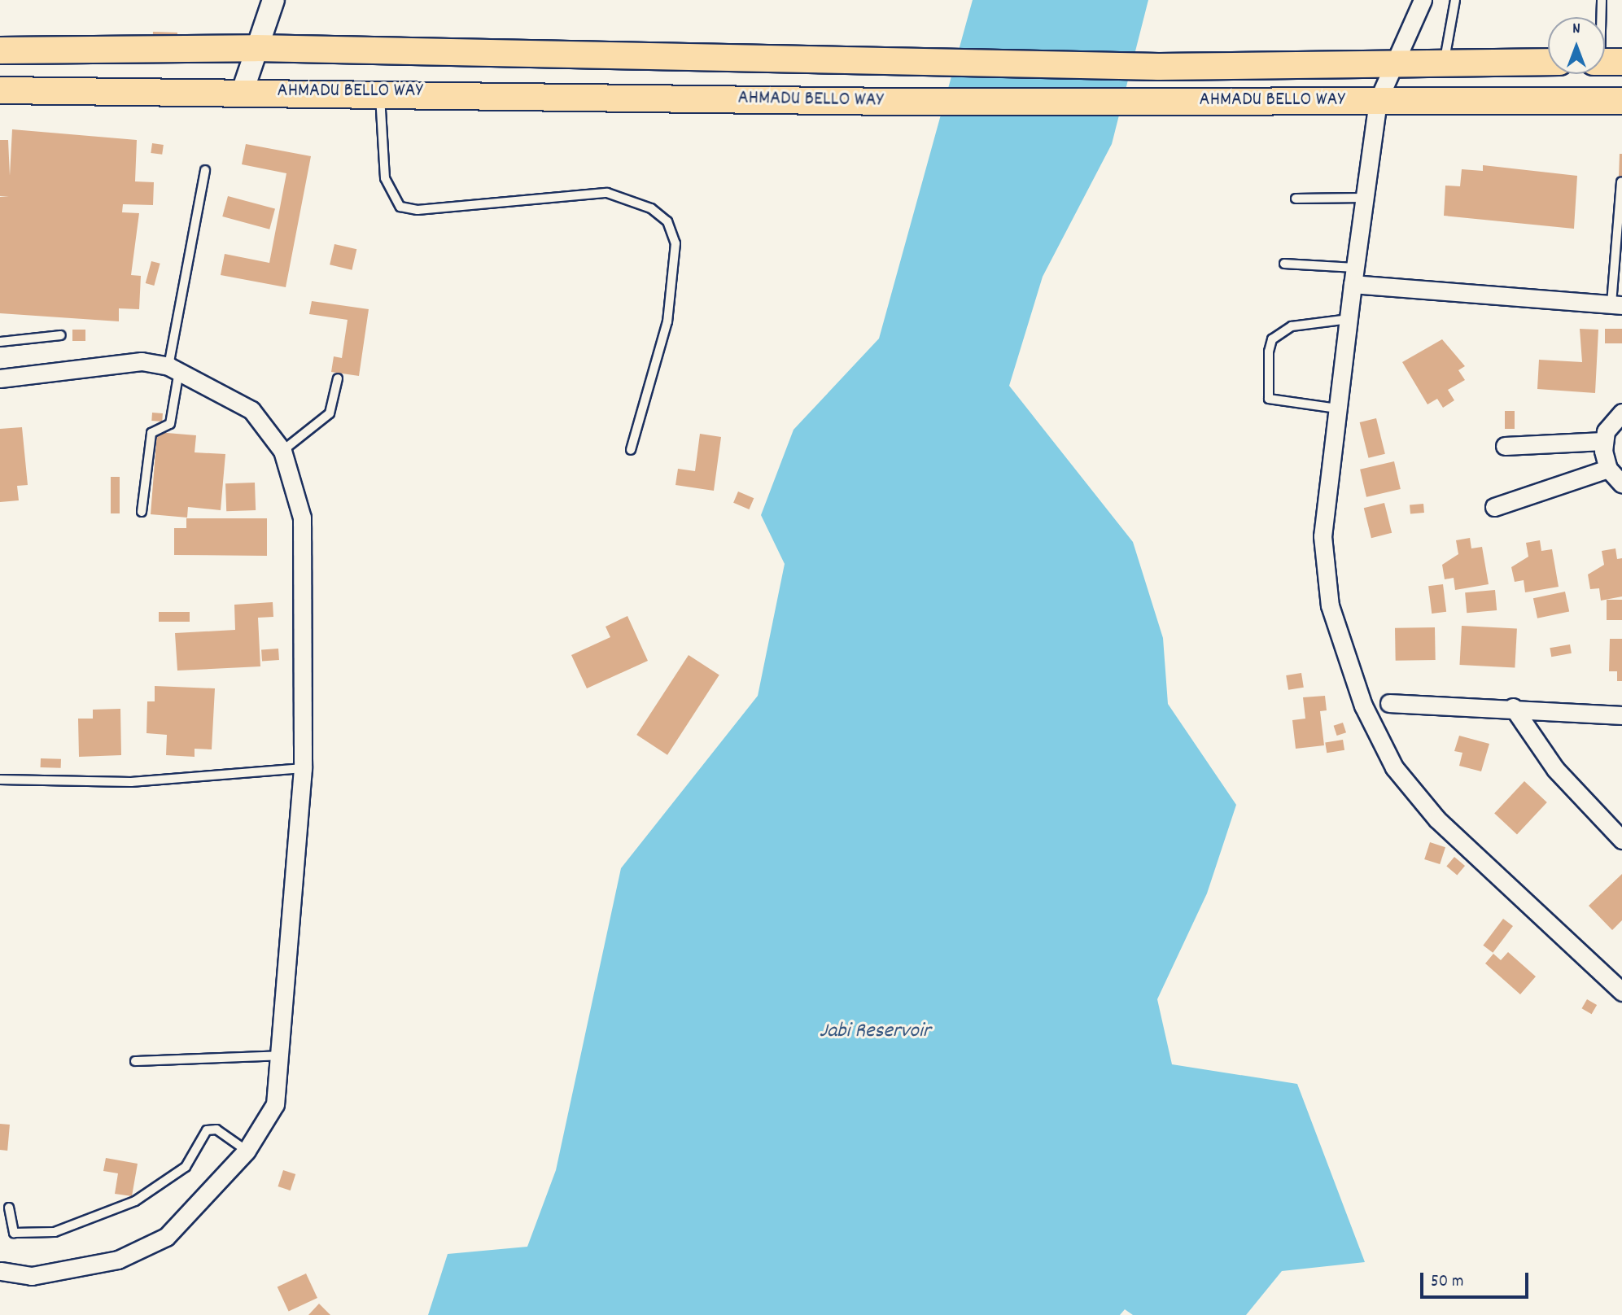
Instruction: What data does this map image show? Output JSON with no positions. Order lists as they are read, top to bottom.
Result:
{
  "streets": {
    "main road": ["AHMADU BELLO WAY"]
  },
  "water": ["Jabi Reservoir"],
  "scale_bar": "50 m",
  "north": "top"
}
